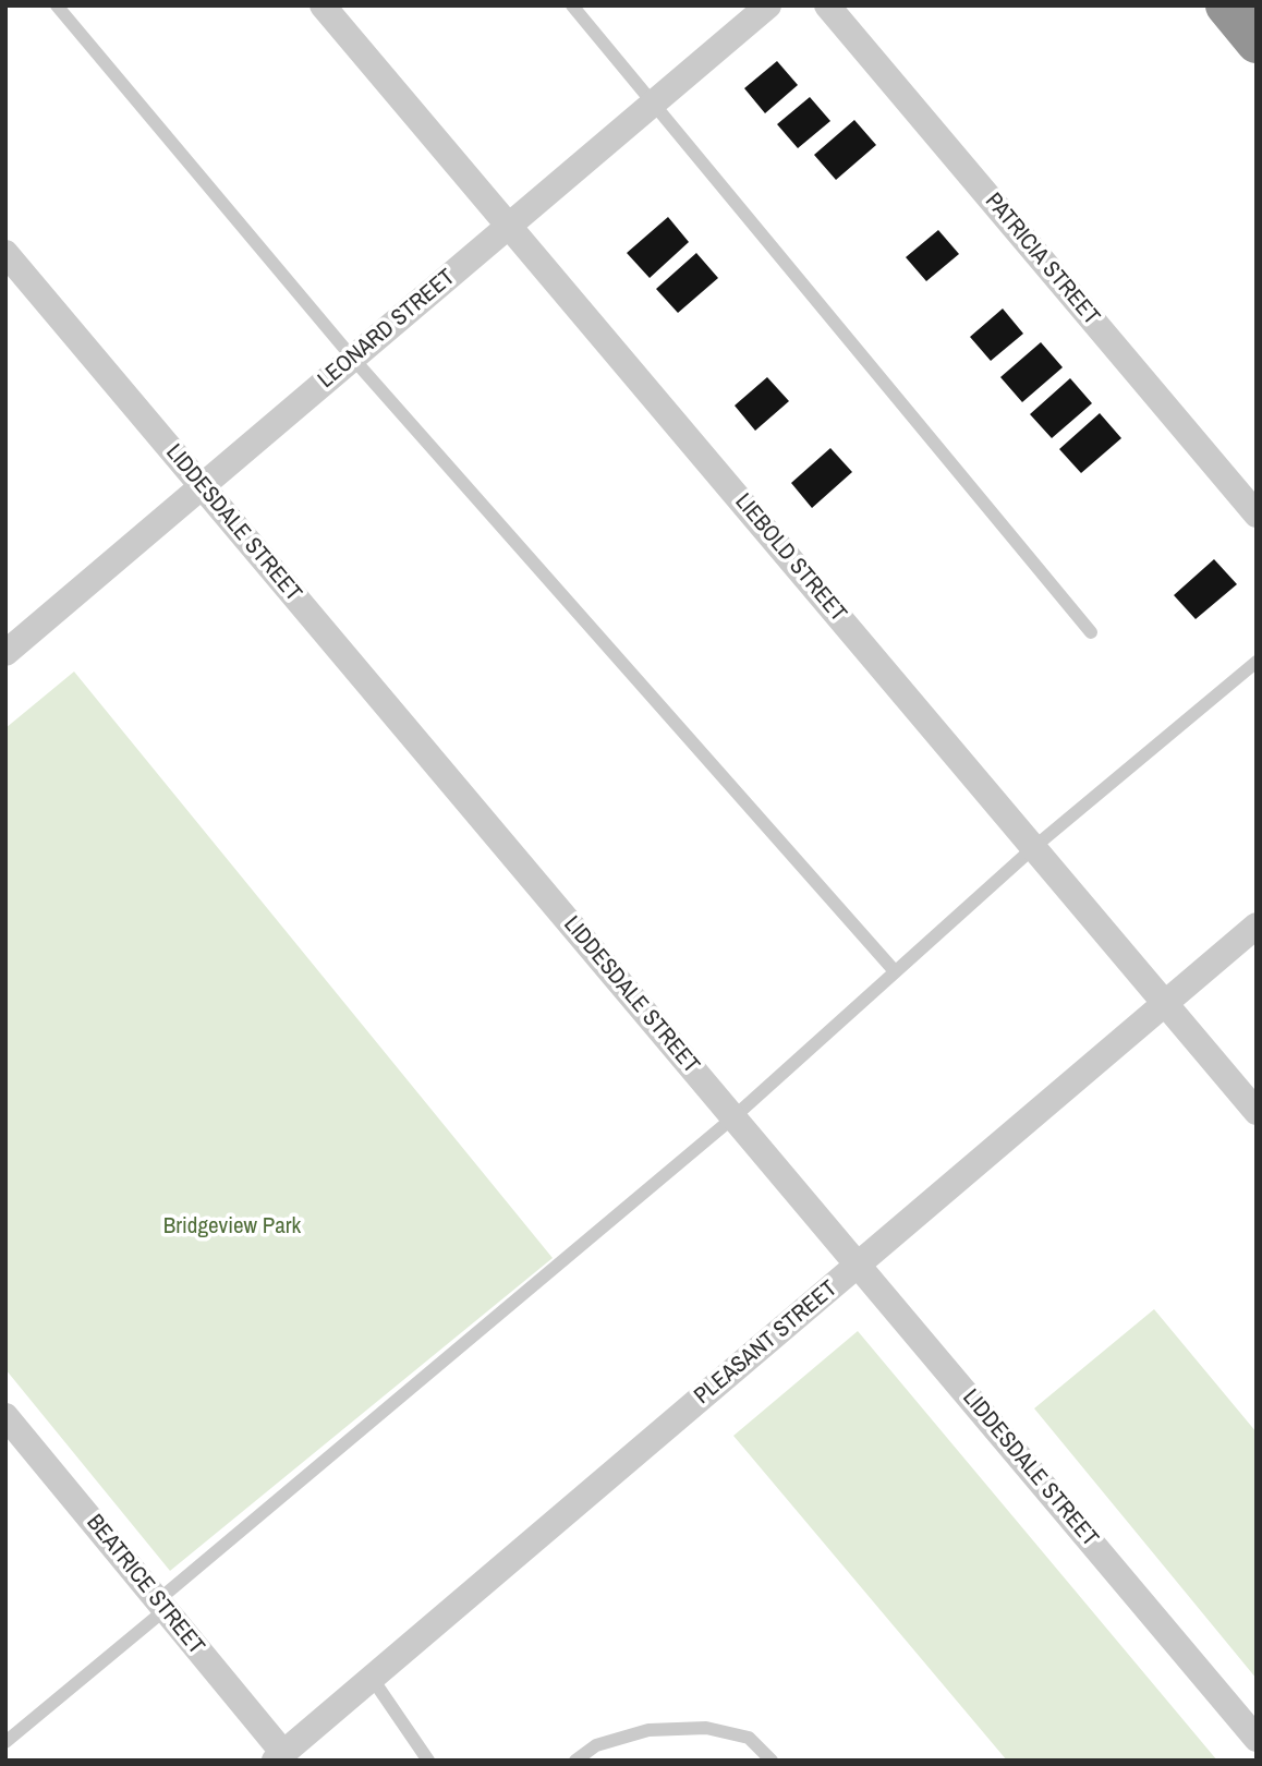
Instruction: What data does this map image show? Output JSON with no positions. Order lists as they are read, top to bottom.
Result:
{
  "streets": {
    "street": [
      "PATRICIA STREET",
      "LEONARD STREET",
      "LIDDESDALE STREET",
      "LIEBOLD STREET",
      "PLEASANT STREET",
      "BEATRICE STREET"
    ]
  },
  "crossings": [
    ["LEONARD STREET", "LIDDESDALE STREET"],
    ["LEONARD STREET", "LIEBOLD STREET"],
    ["LIDDESDALE STREET", "PLEASANT STREET"],
    ["LIEBOLD STREET", "PLEASANT STREET"],
    ["PLEASANT STREET", "BEATRICE STREET"]
  ],
  "parks": ["Bridgeview Park"]
}
